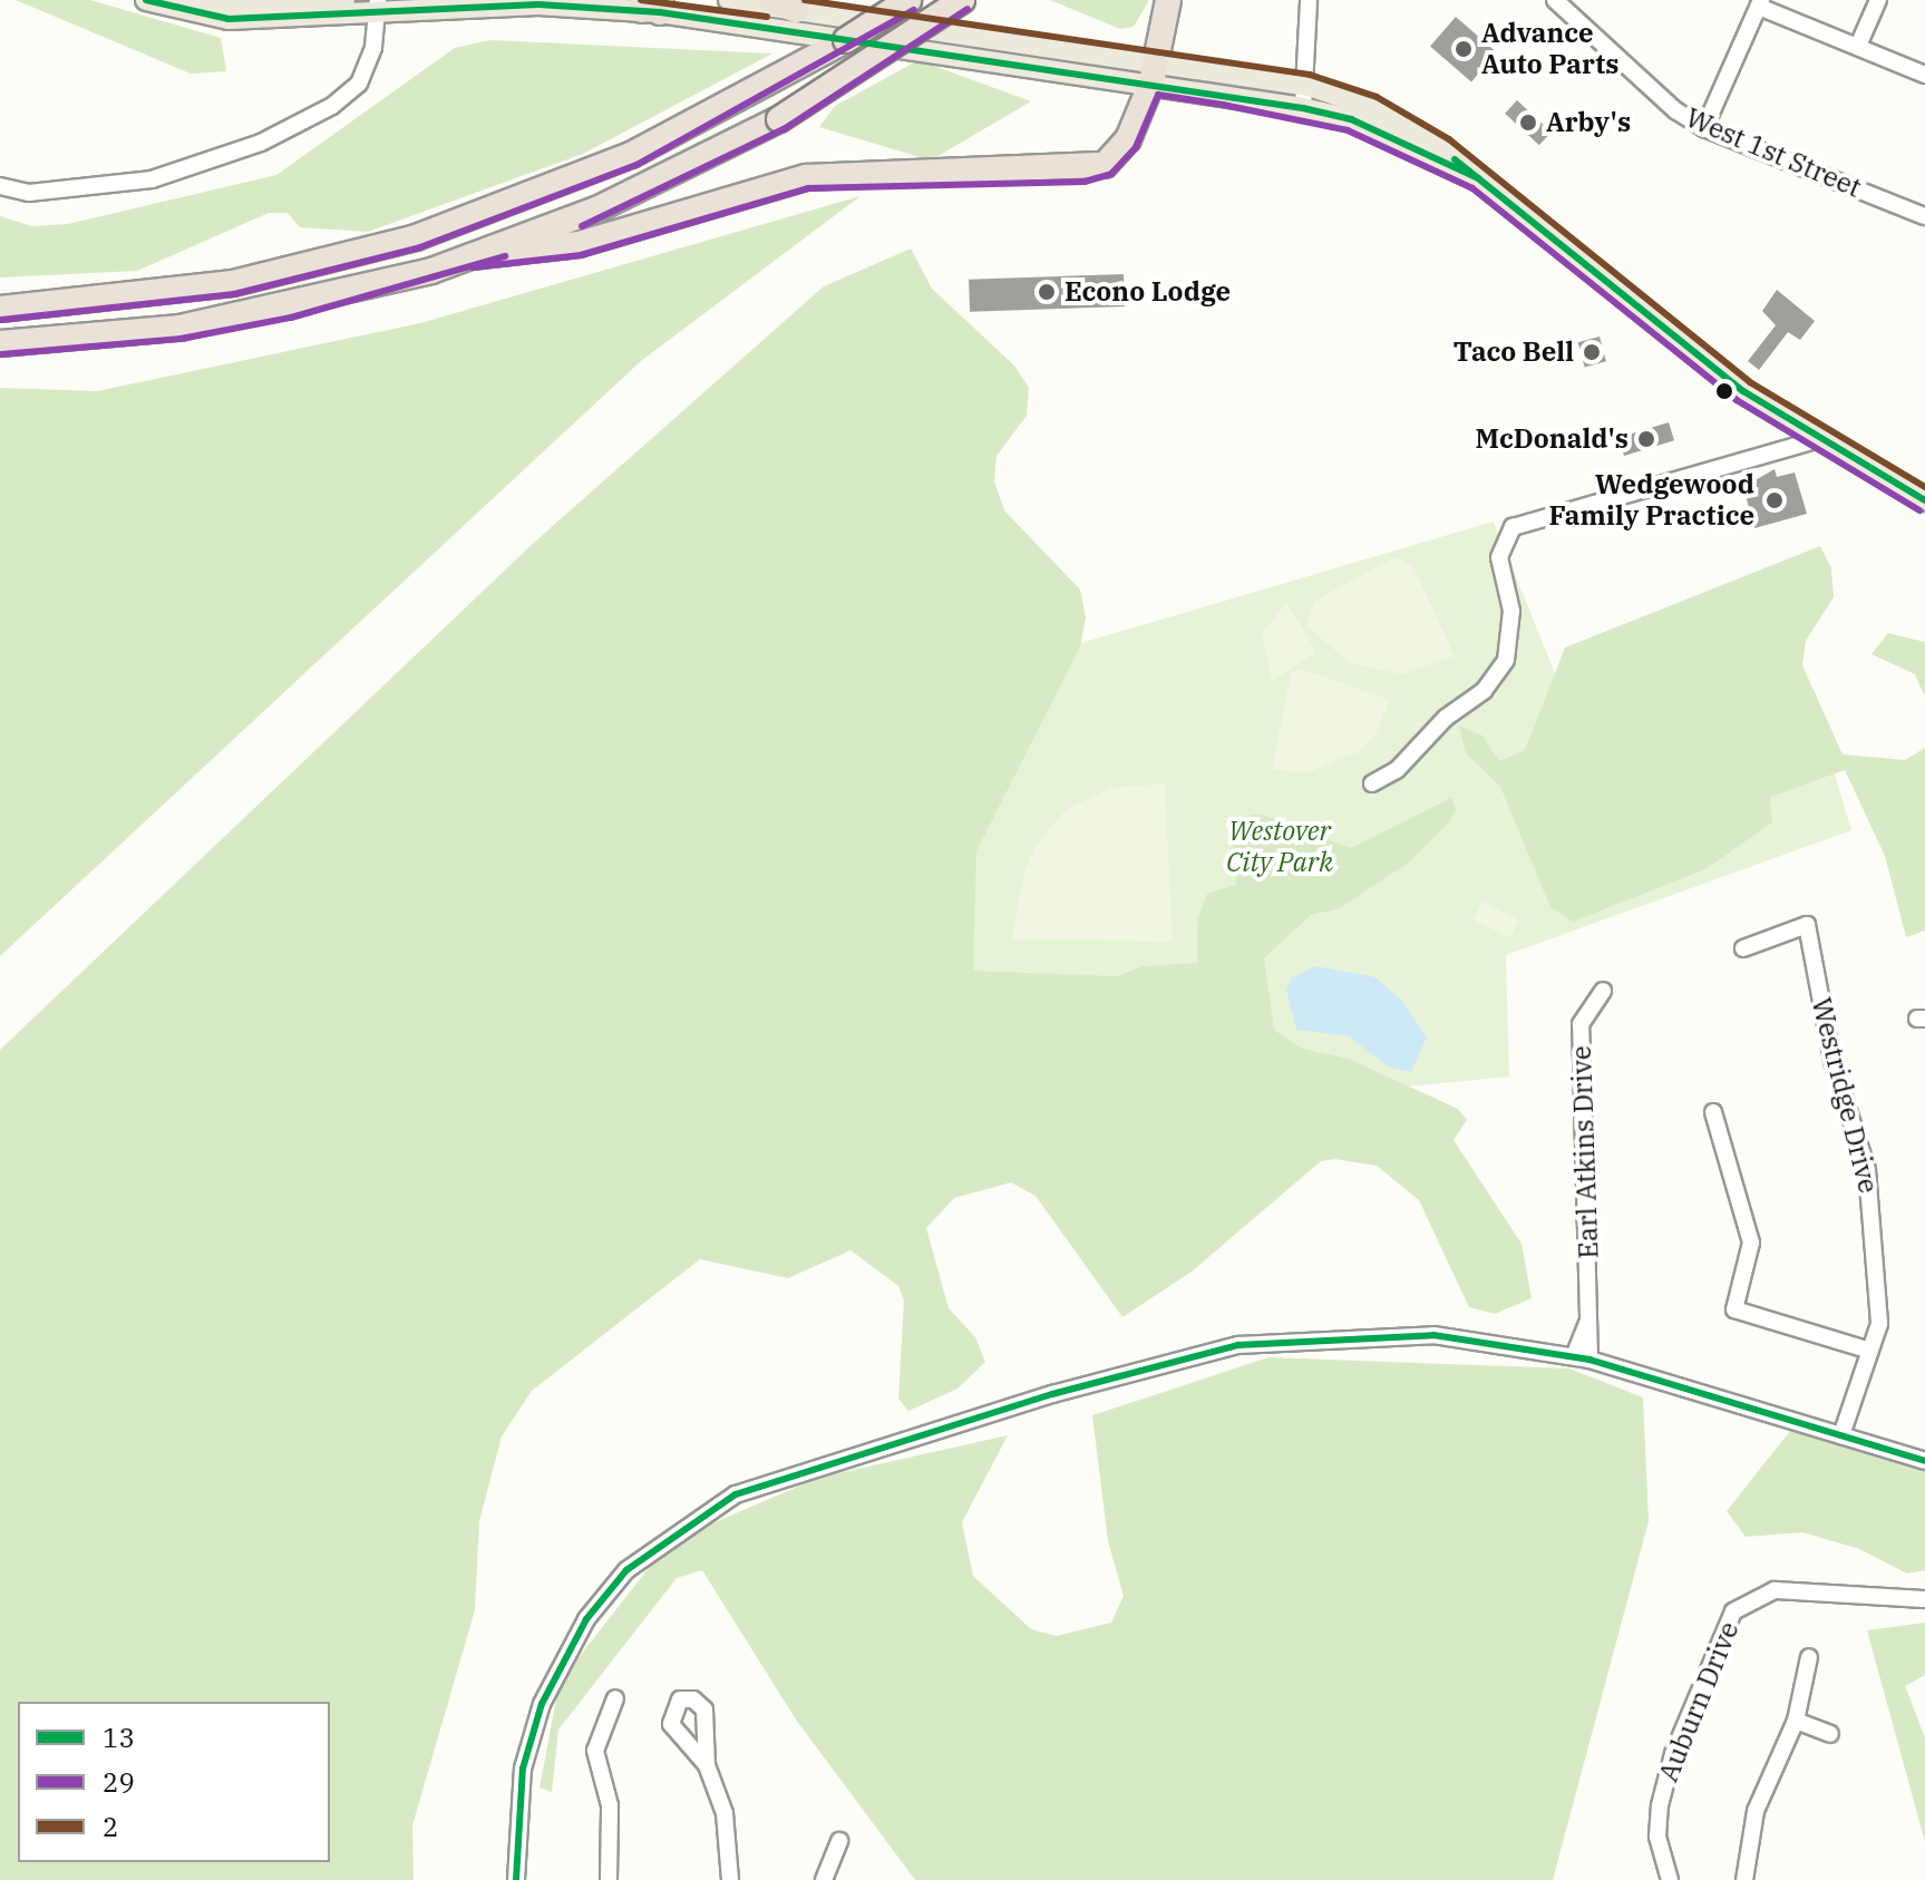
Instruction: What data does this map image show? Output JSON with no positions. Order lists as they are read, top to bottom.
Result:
{
  "streets": {
    "street": [
      "West 1st Street",
      "Westridge Drive",
      "Earl Atkins Drive",
      "Auburn Drive"
    ]
  },
  "parks": ["Westover City Park"],
  "places": [
    "Advance Auto Parts",
    "Arby's",
    "Econo Lodge",
    "Taco Bell",
    "McDonald's",
    "Wedgewood Family Practice"
  ],
  "lines": ["transit line 13", "transit line 2", "transit line 29"],
  "legend": ["13", "29", "2"]
}
